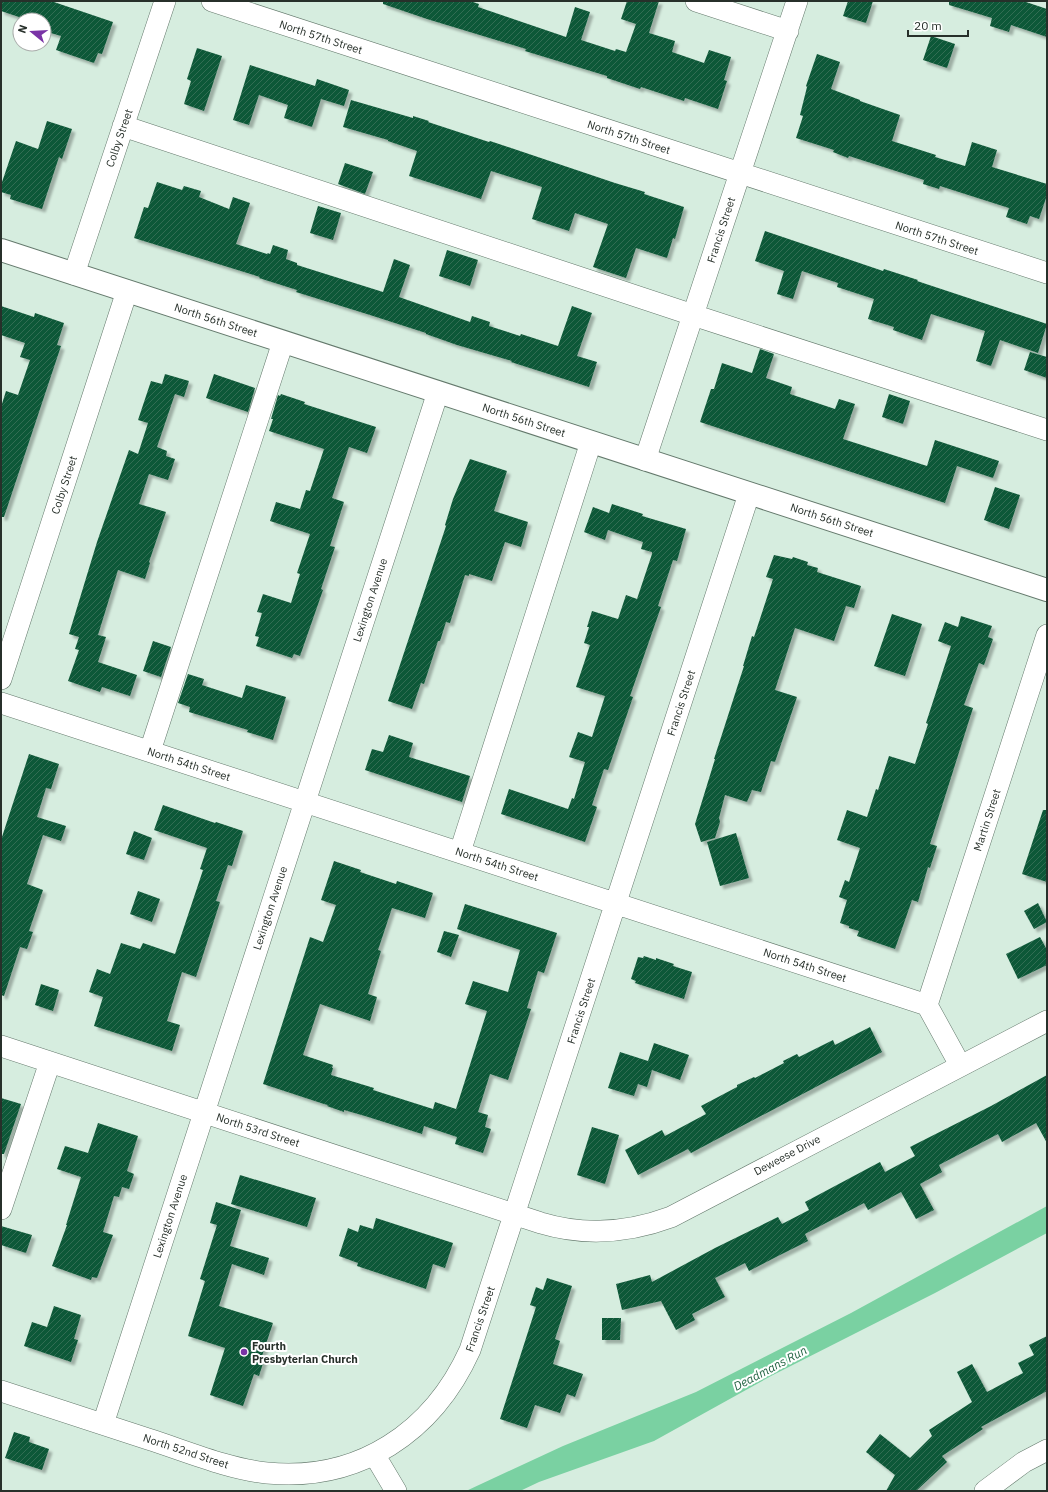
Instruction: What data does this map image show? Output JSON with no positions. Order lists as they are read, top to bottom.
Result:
{
  "streets": {
    "main road": ["North 56th Street"],
    "street": [
      "North 57th Street",
      "Colby Street",
      "Francis Street",
      "Lexington Avenue",
      "North 54th Street",
      "Martin Street",
      "North 53rd Street",
      "Deweese Drive",
      "North 52nd Street"
    ]
  },
  "crossings": [
    ["North 57th Street", "Francis Street"],
    ["Colby Street", "North 56th Street"],
    ["Francis Street", "North 56th Street"],
    ["Francis Street", "North 54th Street"],
    ["Francis Street", "North 53rd Street"],
    ["Francis Street", "Deweese Drive"],
    ["Francis Street", "North 52nd Street"],
    ["North 56th Street", "Lexington Avenue"],
    ["Lexington Avenue", "North 54th Street"],
    ["Lexington Avenue", "North 53rd Street"],
    ["Lexington Avenue", "North 52nd Street"],
    ["North 54th Street", "Martin Street"],
    ["North 53rd Street", "Deweese Drive"]
  ],
  "water": ["Deadmans Run"],
  "places": ["Fourth Presbyterian Church"],
  "scale_bar": "20 m",
  "north": "left"
}
